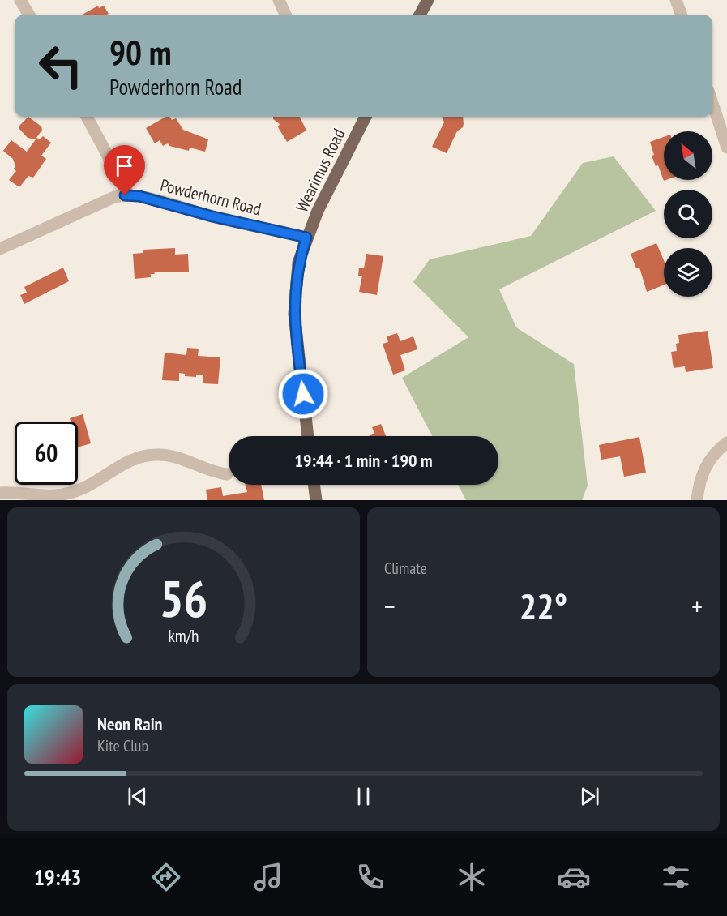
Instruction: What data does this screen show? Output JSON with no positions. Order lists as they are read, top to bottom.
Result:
{
  "streets": {
    "main road": ["Wearimus Road"],
    "street": ["Powderhorn Road"]
  },
  "crossings": [
    ["Wearimus Road", "Powderhorn Road"]
  ],
  "north": "top left",
  "page": {
    "turn": ["90 m", "Powderhorn Road"],
    "limit": "60",
    "trip": "19:44 · 1 min · 190 m",
    "tile": "Climate",
    "heat": ["−", "22°", "+"],
    "song": ["Neon Rain", "Kite Club"],
    "tabs": "19:43",
    "gauge": ["56", "km/h"]
  }
}
